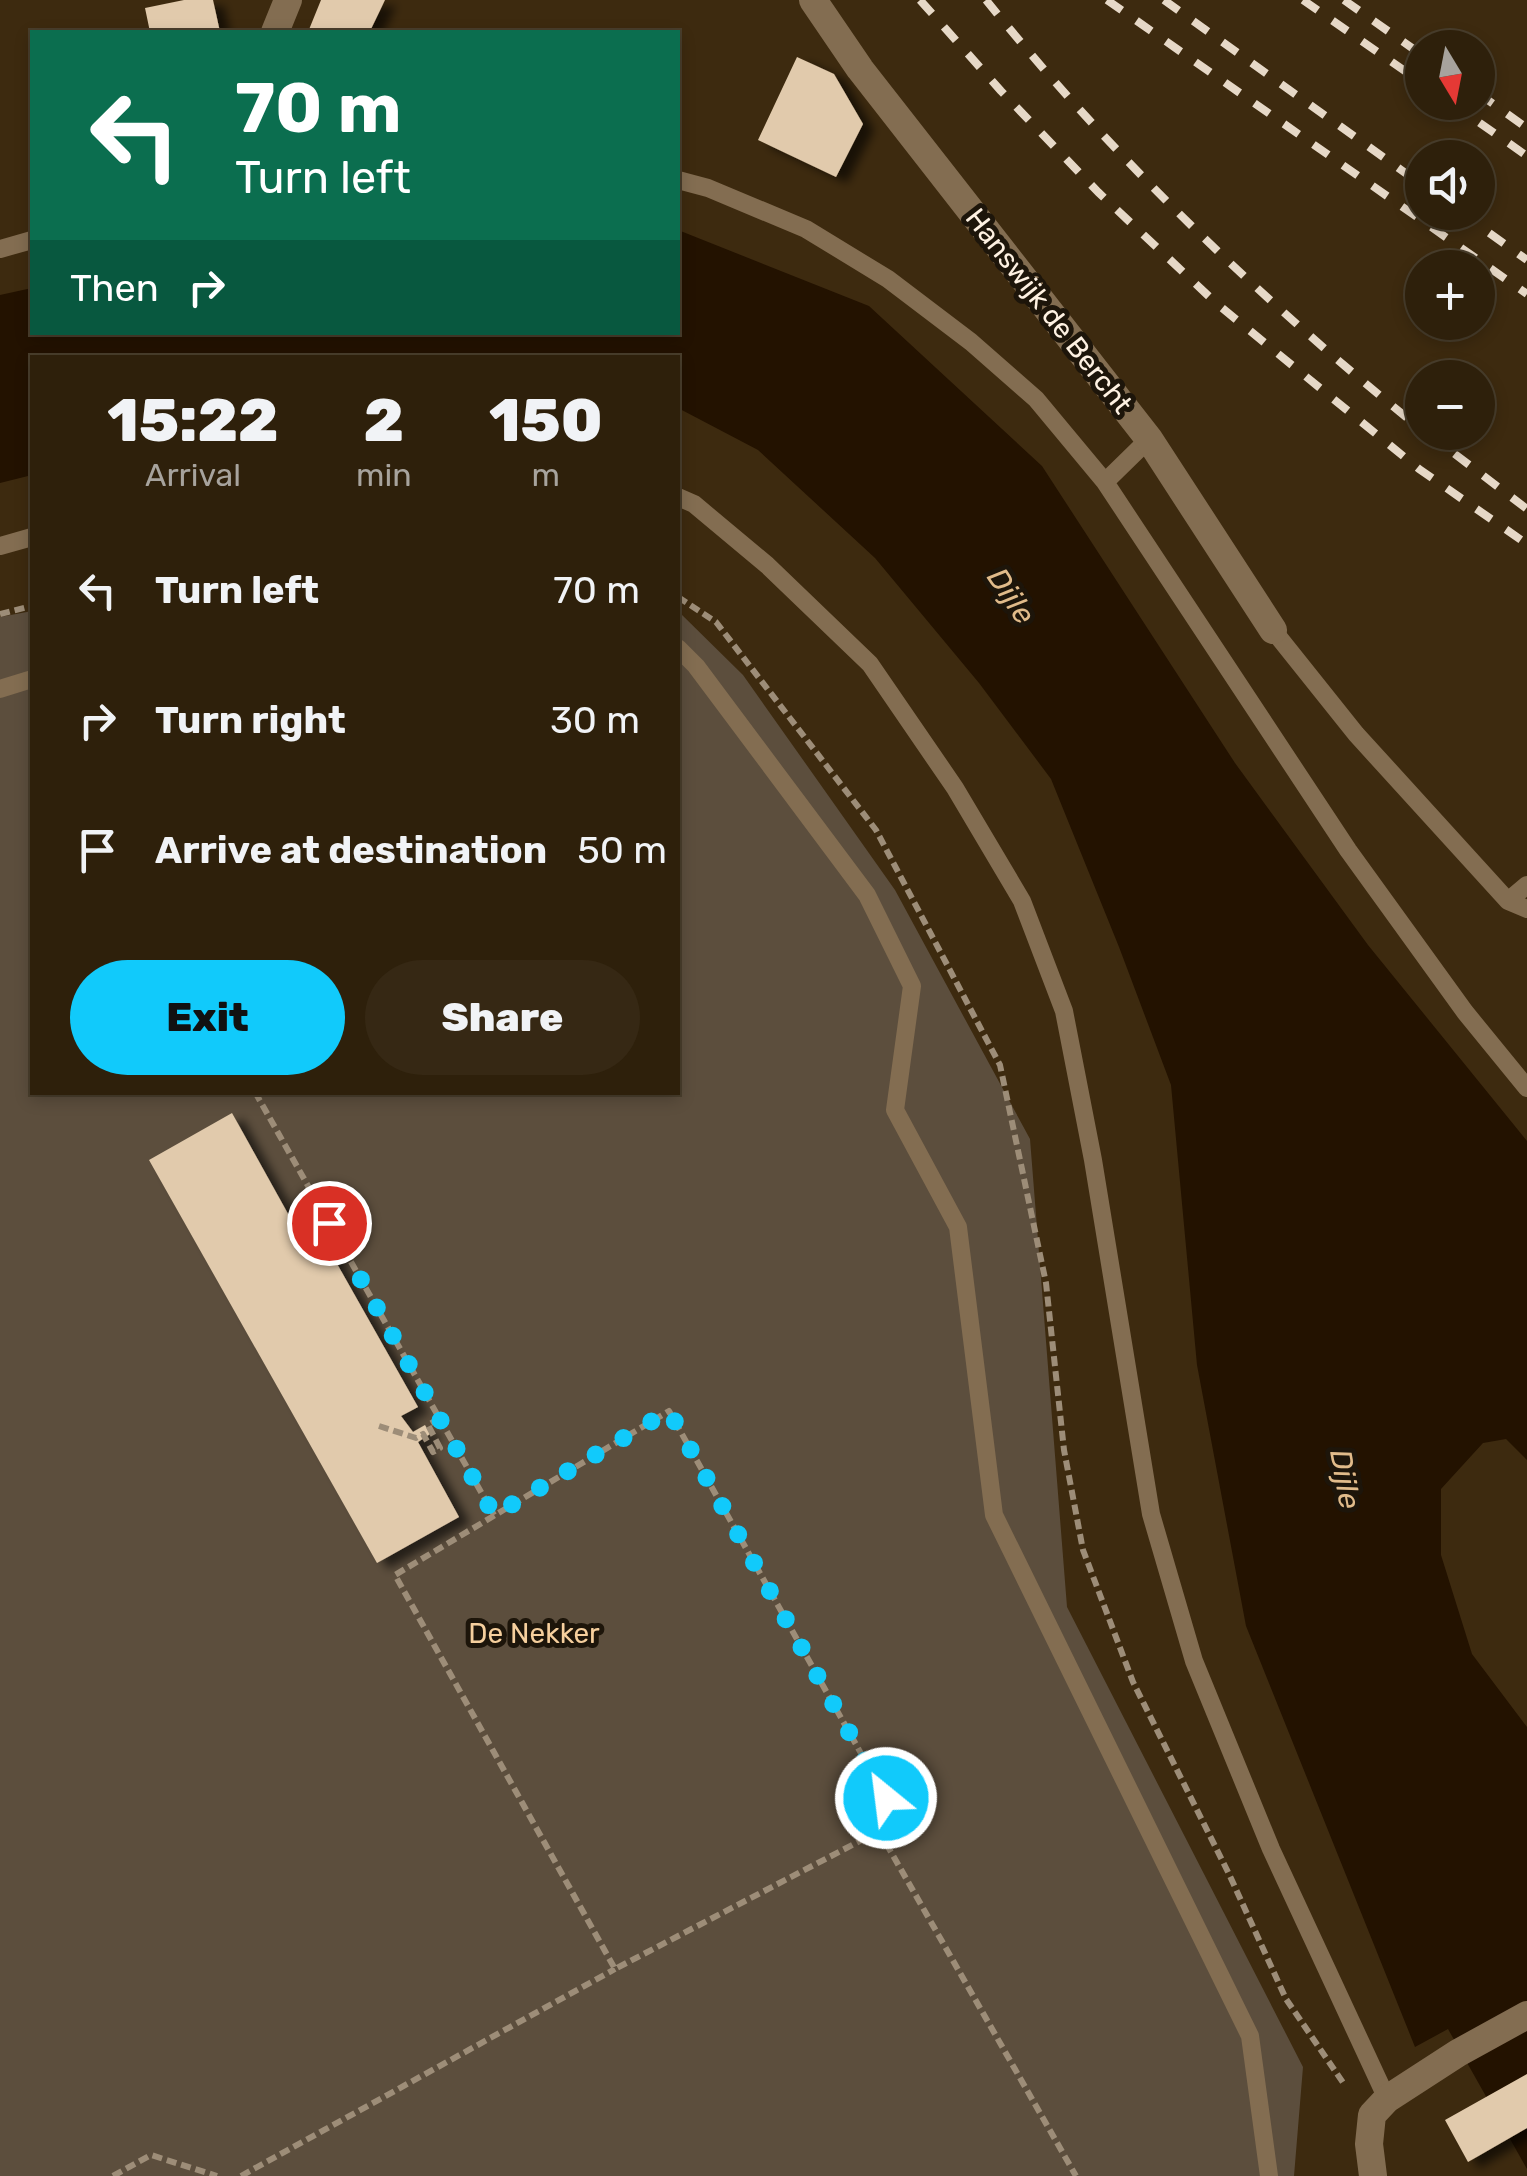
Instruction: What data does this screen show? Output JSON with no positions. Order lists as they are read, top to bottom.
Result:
{
  "streets": {
    "street": ["Hanswijk de Bercht"]
  },
  "water": ["Dijle"],
  "parks": ["De Nekker"],
  "north": "bottom",
  "page": {
    "map_buttons": ["+", "−"],
    "turn": ["70 m", "Turn left"],
    "then": "Then",
    "eta": [
      "15:22",
      "Arrival",
      "2",
      "min",
      "150",
      "m"
    ],
    "list": [
      {
        "name": "Turn left",
        "value": "70 m"
      },
      {
        "name": "Turn right",
        "value": "30 m"
      },
      {
        "name": "Arrive at destination",
        "value": "50 m"
      }
    ],
    "buttons": ["Exit", "Share"]
  }
}
